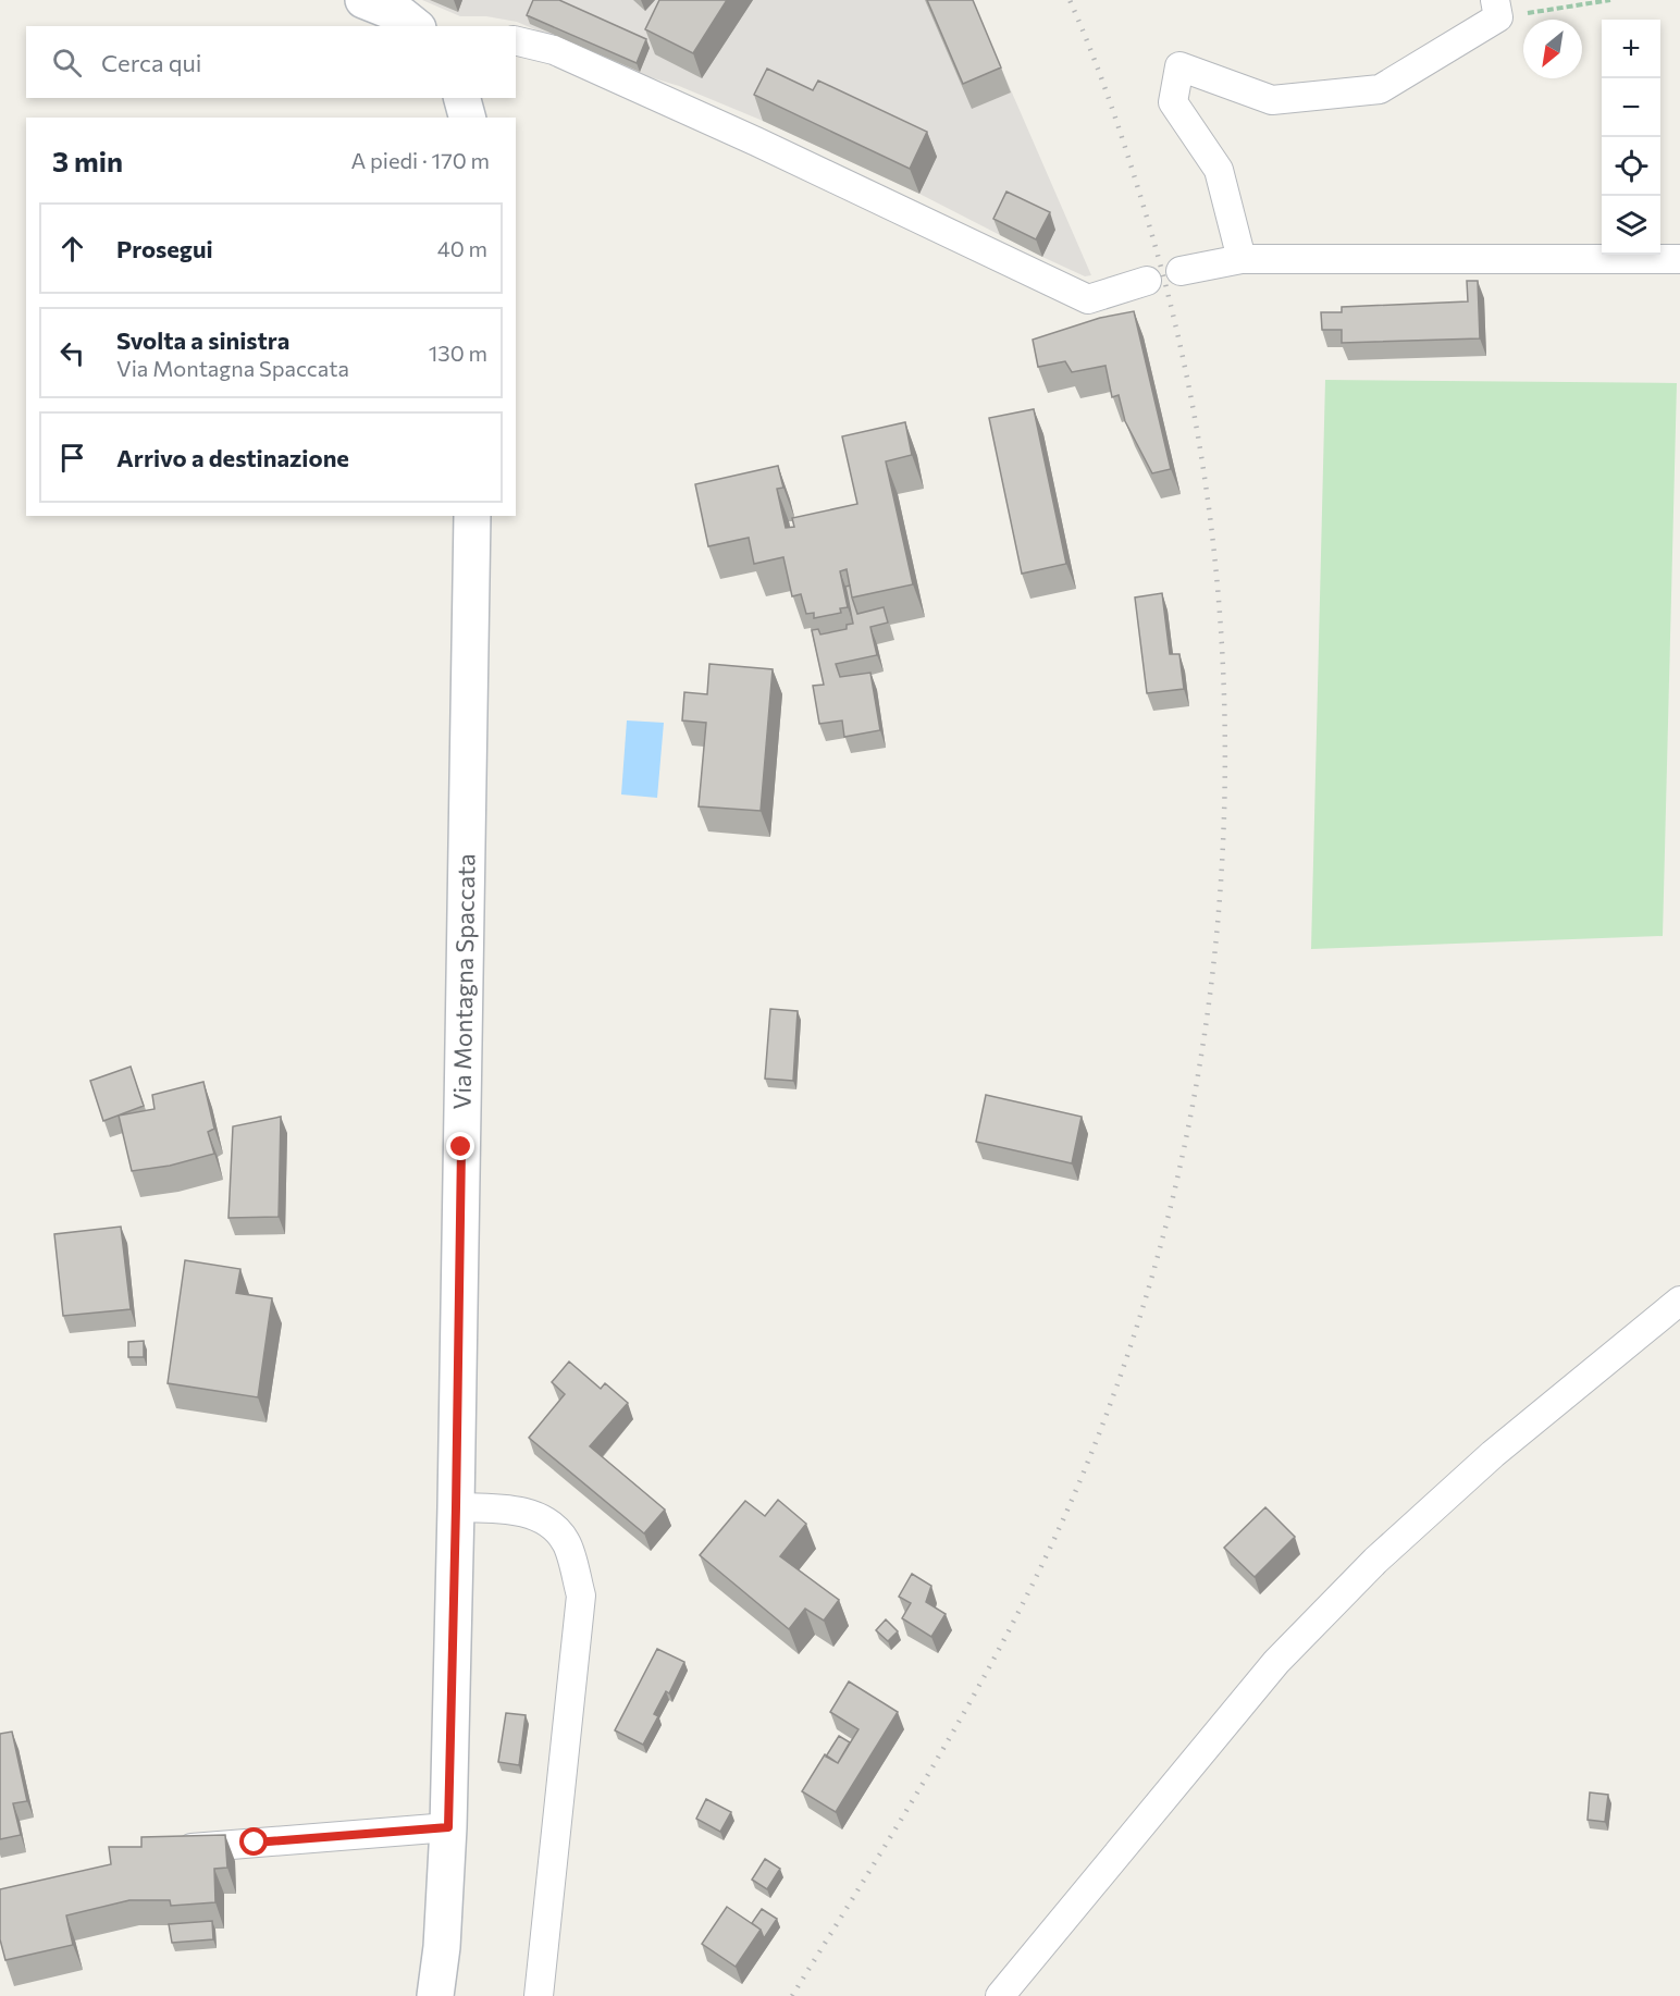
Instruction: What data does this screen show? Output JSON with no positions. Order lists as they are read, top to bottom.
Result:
{
  "streets": {
    "main road": ["Via Montagna Spaccata"]
  },
  "north": "bottom left",
  "page": {
    "map_buttons": ["+", "−"],
    "search": "Cerca qui",
    "heading": ["3 min", "A piedi · 170 m"],
    "list": [
      ["Prosegui", "40 m"],
      ["Svolta a sinistra", "Via Montagna Spaccata", "130 m"],
      "Arrivo a destinazione"
    ]
  }
}
